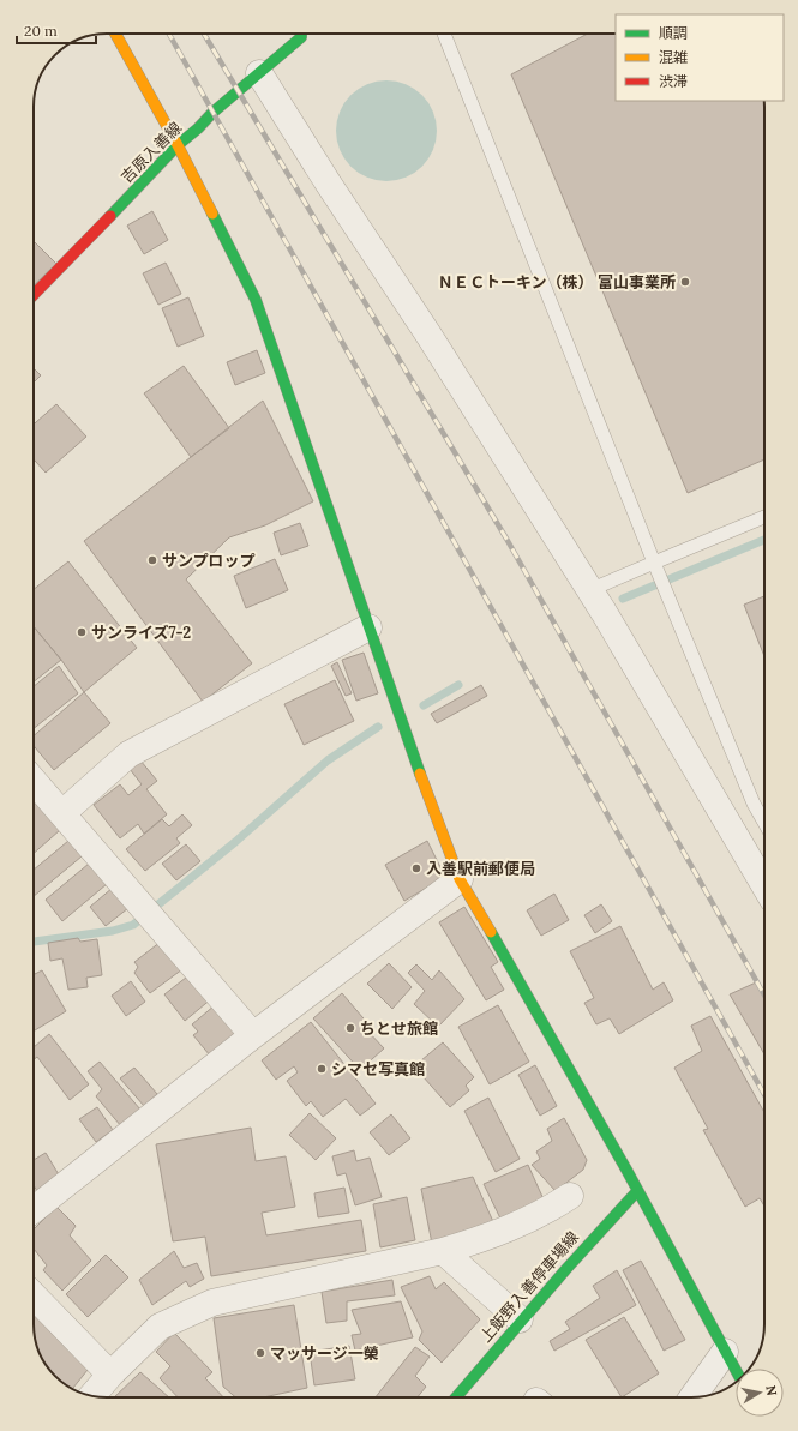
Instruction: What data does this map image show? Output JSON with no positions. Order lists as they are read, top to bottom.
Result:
{
  "streets": {
    "street": ["吉原入善線", "上飯野入善停車場線"]
  },
  "places": [
    "ＮＥＣトーキン（株） 富山事業所",
    "サンプロップ",
    "サンライズ7-2",
    "入善駅前郵便局",
    "ちとせ旅館",
    "シマセ写真館",
    "マッサージ一榮"
  ],
  "legend": ["順調", "混雑", "渋滞"],
  "scale_bar": "20 m",
  "north": "right"
}
